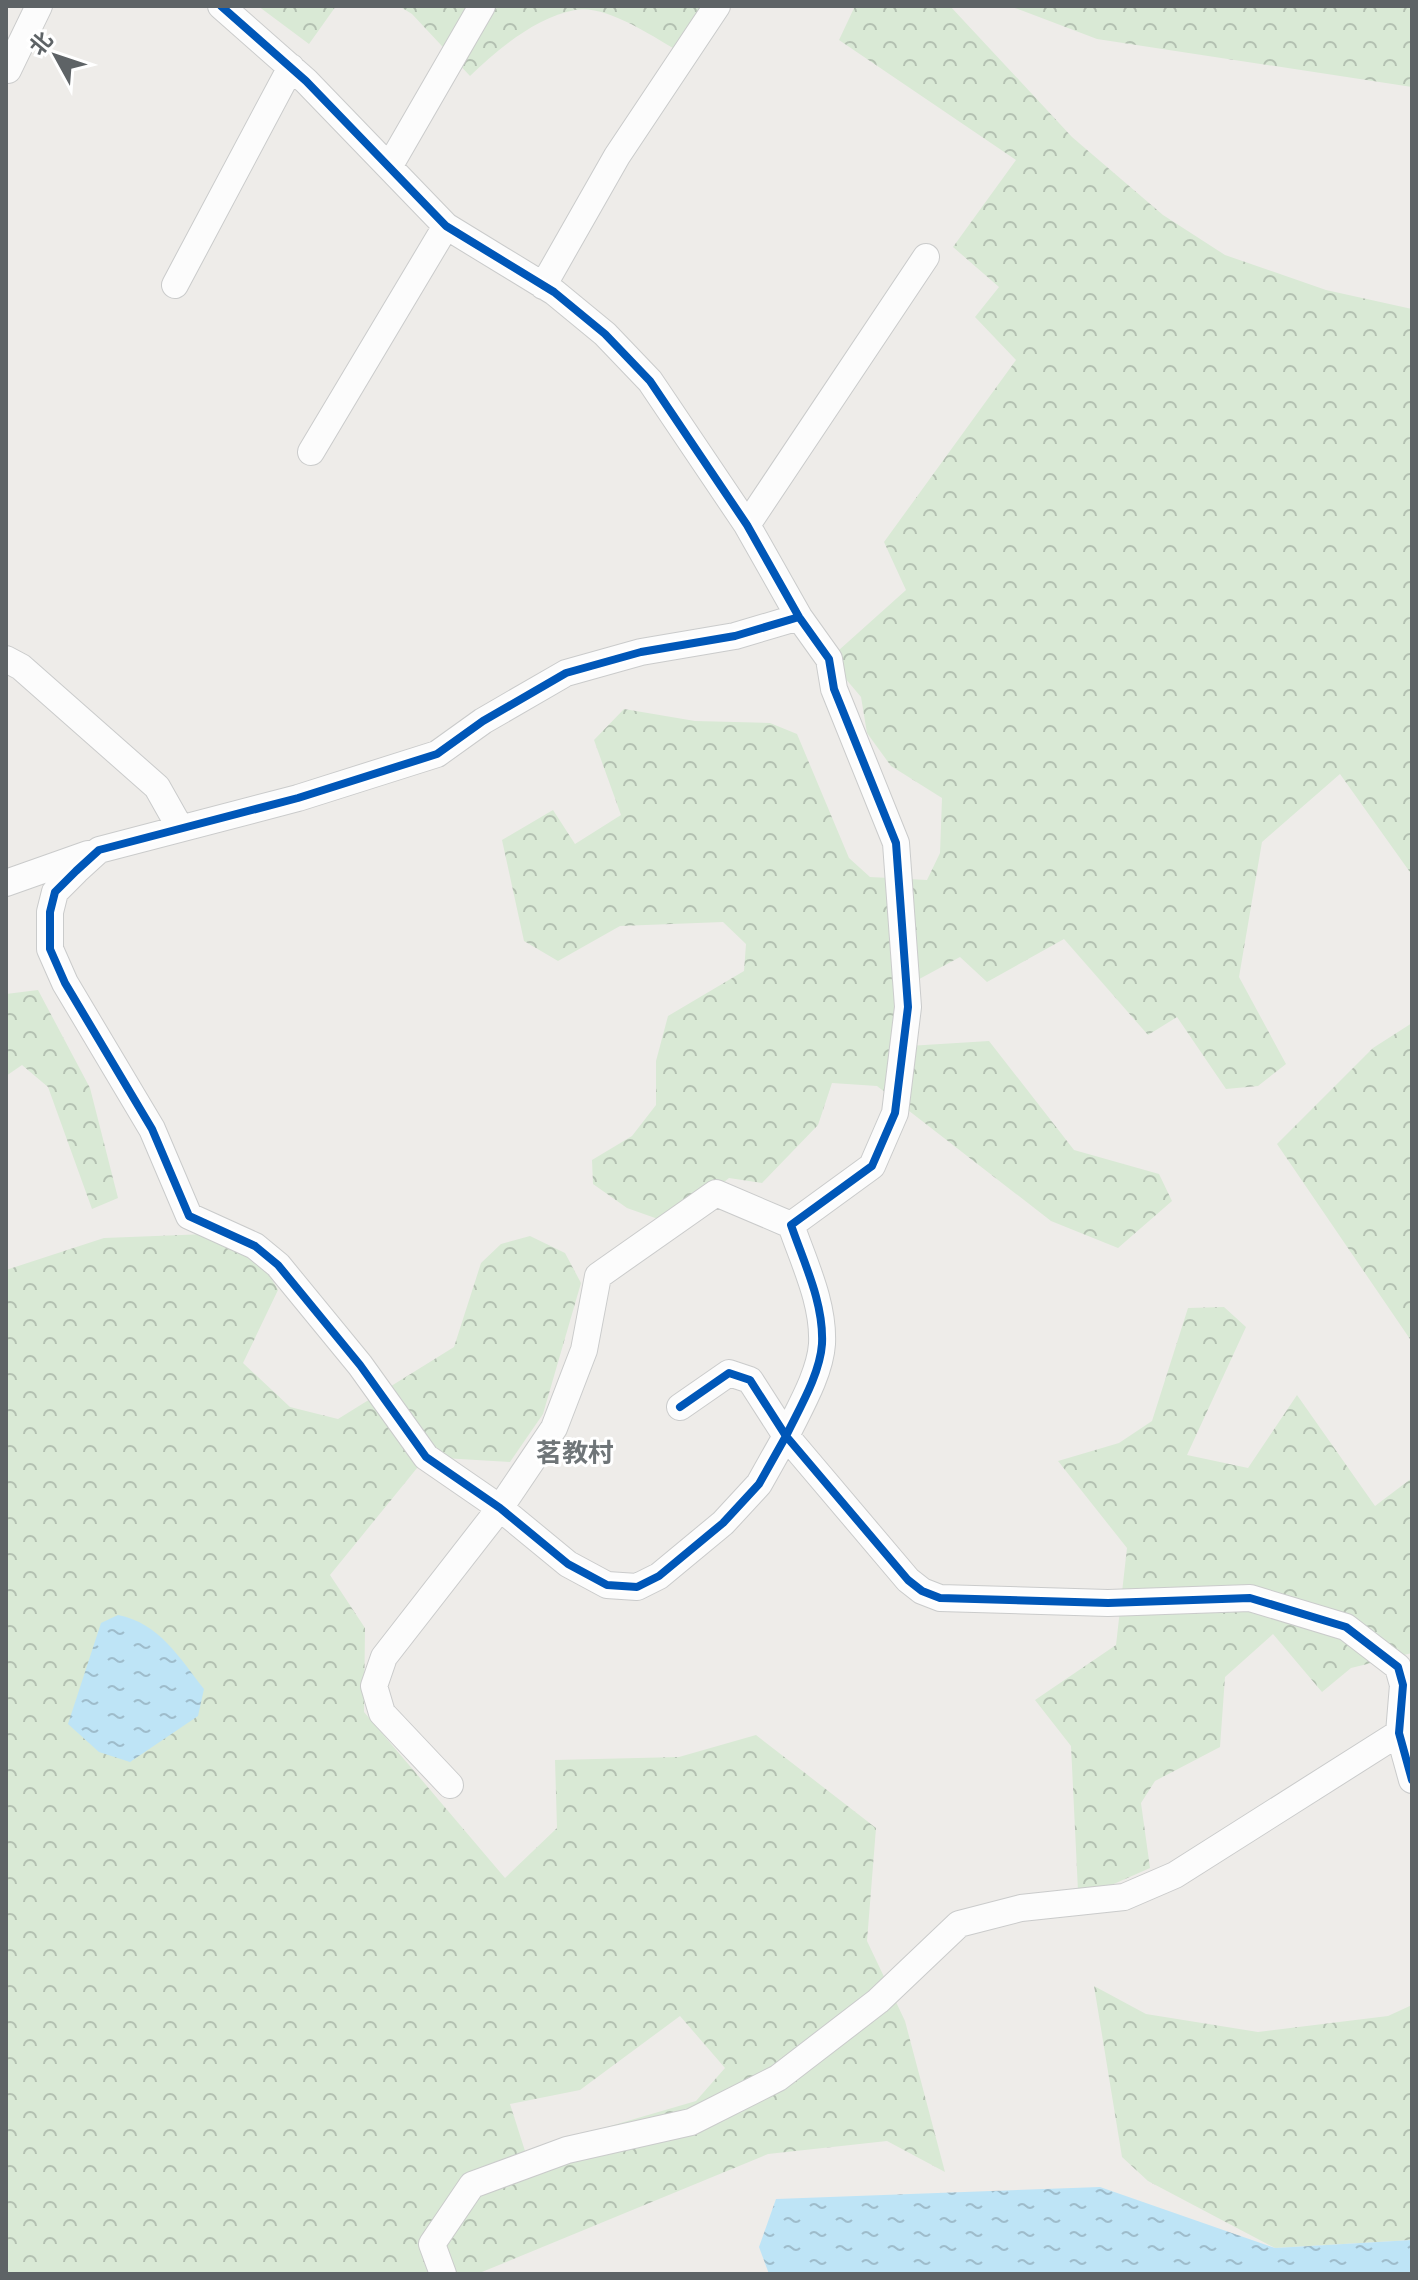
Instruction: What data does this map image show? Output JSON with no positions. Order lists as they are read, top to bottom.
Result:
{
  "districts": ["茗教村"],
  "north": "top left"
}
